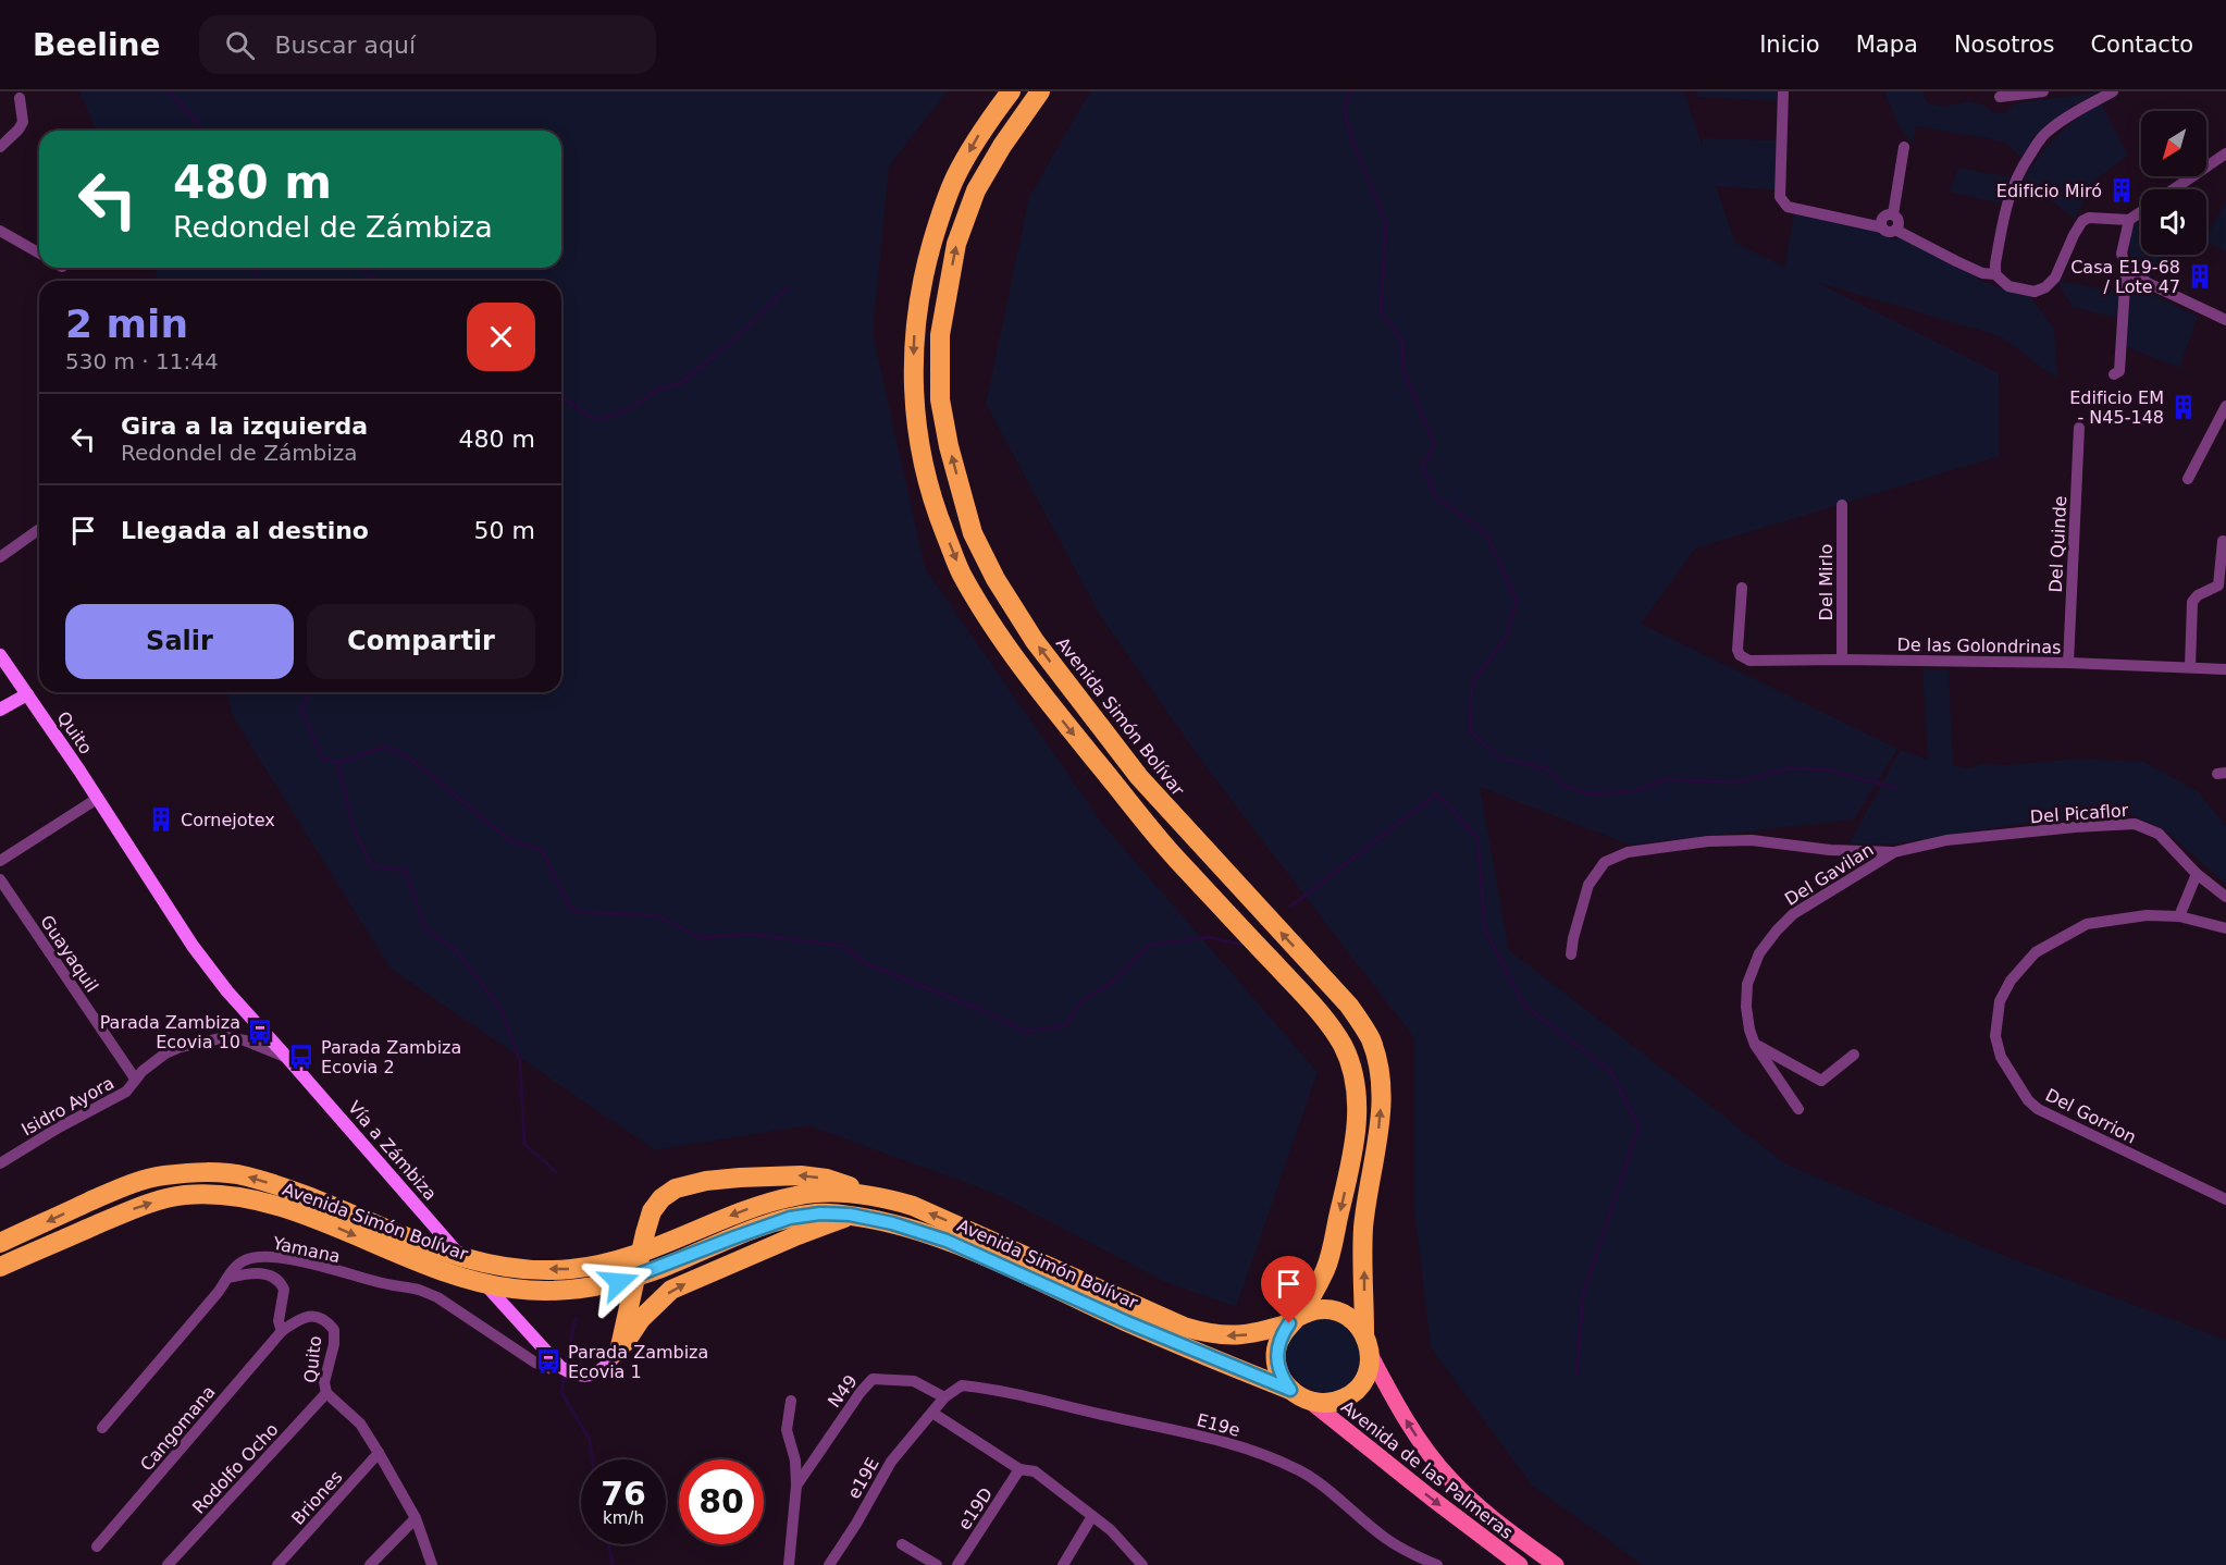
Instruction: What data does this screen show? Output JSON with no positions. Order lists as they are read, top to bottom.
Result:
{
  "streets": {
    "highway": ["Avenida Simón Bolívar"],
    "main road": ["Avenida de las Palmeras"],
    "street": [
      "Del Quinde",
      "Del Mirlo",
      "De las Golondrinas",
      "Quito",
      "Del Picaflor",
      "Del Gavilan",
      "Guayaquil",
      "Isidro Ayora",
      "Del Gorrion",
      "Vía a Zámbiza",
      "Yamana",
      "N49",
      "E19e",
      "Cangomana",
      "Rodolfo Ocho",
      "e19E",
      "Briones",
      "e19D"
    ]
  },
  "crossings": [
    ["Del Quinde", "De las Golondrinas"],
    ["Del Mirlo", "De las Golondrinas"],
    ["Avenida Simón Bolívar", "Avenida de las Palmeras"],
    ["Quito", "Vía a Zámbiza"],
    ["Quito", "Yamana"],
    ["Quito", "Cangomana"],
    ["Quito", "Rodolfo Ocho"],
    ["Quito", "Briones"],
    ["Del Picaflor", "Del Gavilan"],
    ["Guayaquil", "Isidro Ayora"],
    ["Isidro Ayora", "Vía a Zámbiza"],
    ["Vía a Zámbiza", "Yamana"],
    ["N49", "e19E"],
    ["E19e", "e19E"]
  ],
  "places": {
    "building": [
      "Edificio Miró",
      "Casa E19-68 / Lote 47",
      "Edificio EM - N45-148",
      "Cornejotex"
    ],
    "bus stop": ["Parada Zambiza Ecovia 10", "Parada Zambiza Ecovia 2", "Parada Zambiza Ecovia 1"]
  },
  "north": "bottom left",
  "page": {
    "header": "Beeline",
    "search": "Buscar aquí",
    "nav": [
      "Inicio",
      "Mapa",
      "Nosotros",
      "Contacto"
    ],
    "turn": ["480 m", "Redondel de Zámbiza"],
    "heading": ["2 min", "530 m · 11:44"],
    "list": [
      {
        "name": "Gira a la izquierda",
        "note": "Redondel de Zámbiza",
        "value": "480 m"
      },
      {
        "name": "Llegada al destino",
        "value": "50 m"
      }
    ],
    "buttons": ["Salir", "Compartir"],
    "speed": "76 km/h",
    "limit": "80"
  }
}
